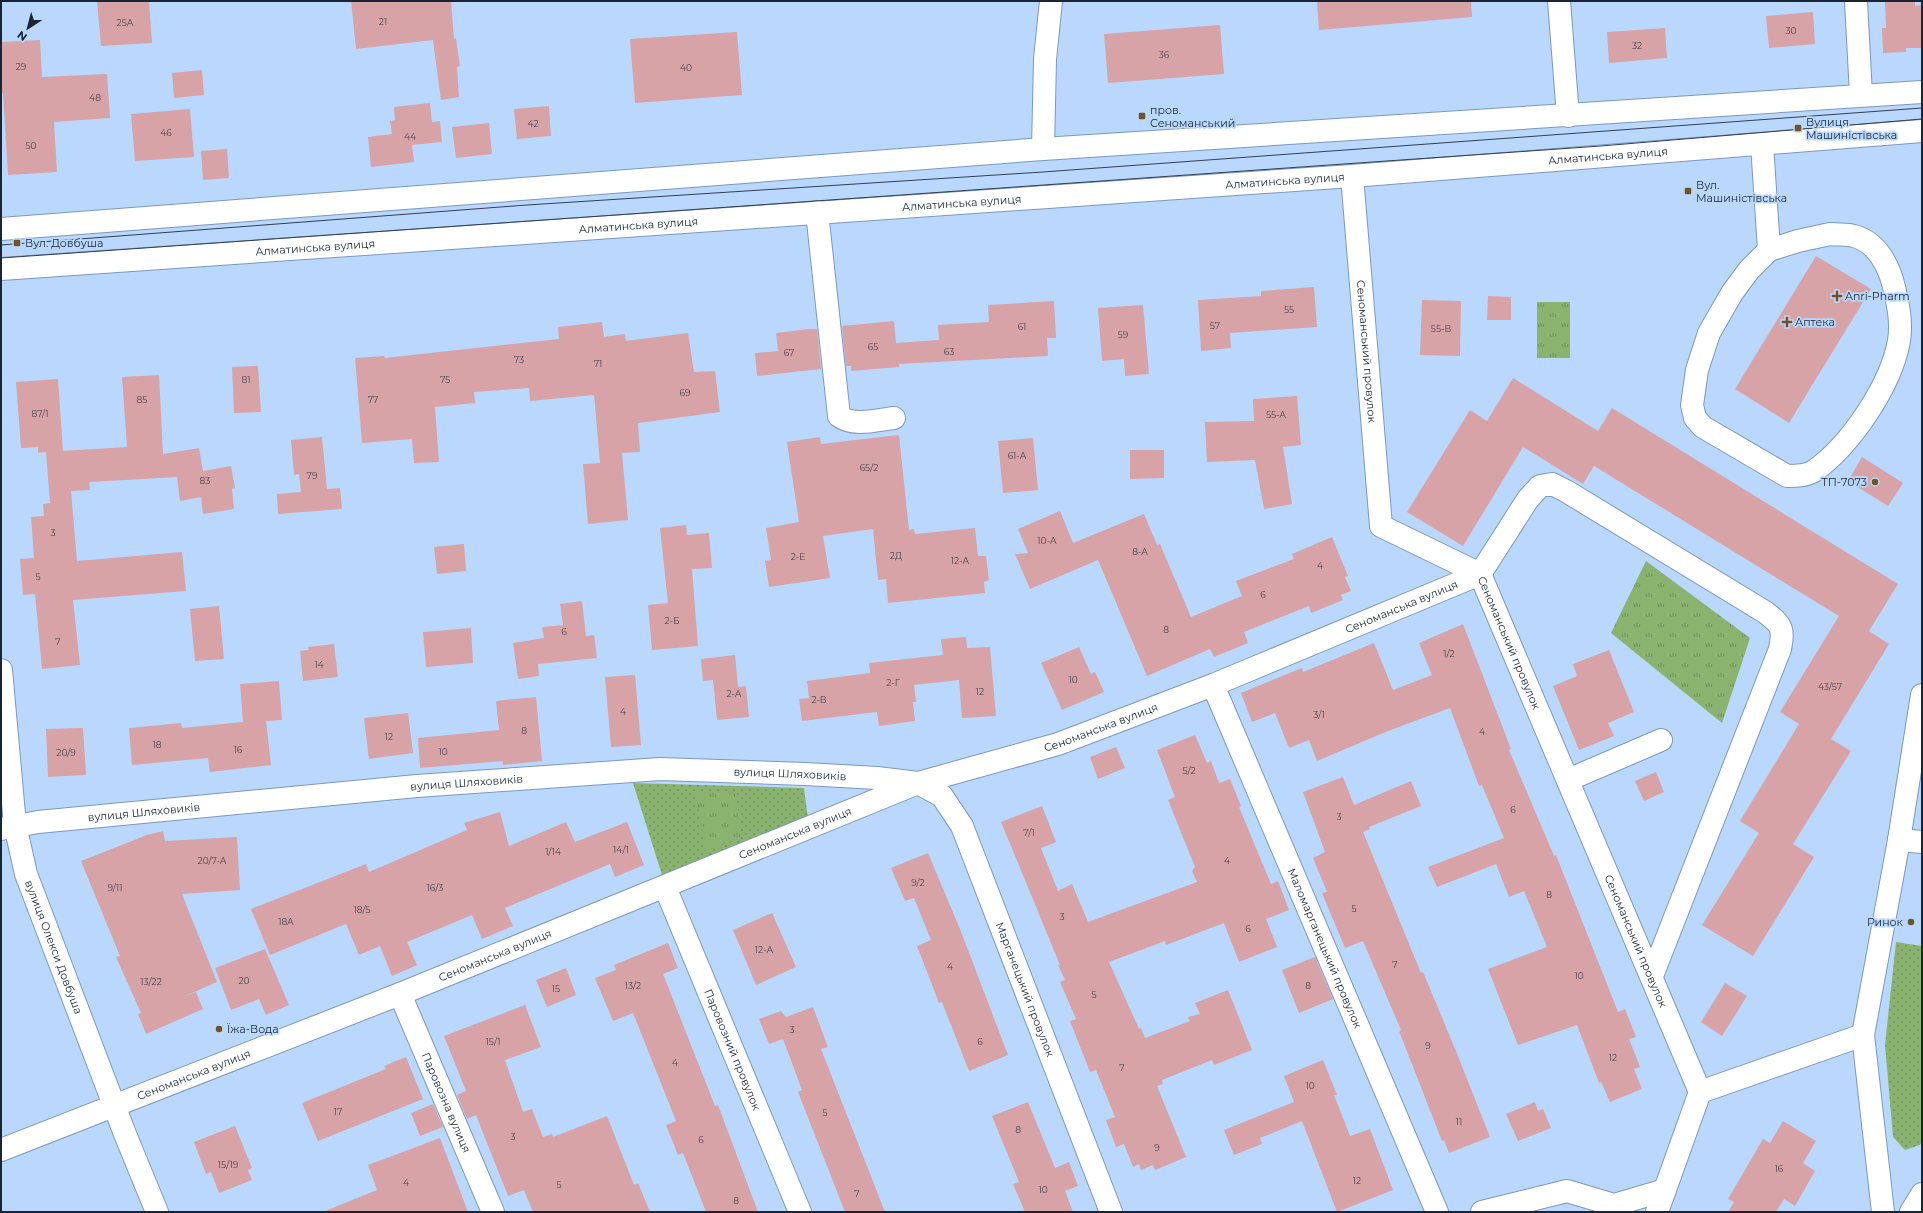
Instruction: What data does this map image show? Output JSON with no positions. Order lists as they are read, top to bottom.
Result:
{
  "streets": {
    "street": [
      "Алматинська вулиця",
      "Сеноманський провулок",
      "Сеноманська вулиця",
      "вулиця Шляховиків",
      "вулиця Олекси Довбуша",
      "Маломарганецький провулок",
      "Марганецький провулок",
      "Паровозний провулок",
      "Паровозна вулиця"
    ]
  },
  "crossings": [
    ["Алматинська вулиця", "Сеноманський провулок"],
    ["Сеноманський провулок", "Сеноманська вулиця"],
    ["Сеноманська вулиця", "вулиця Шляховиків"],
    ["Сеноманська вулиця", "вулиця Олекси Довбуша"],
    ["Сеноманська вулиця", "Маломарганецький провулок"],
    ["Сеноманська вулиця", "Марганецький провулок"],
    ["Сеноманська вулиця", "Паровозний провулок"],
    ["Сеноманська вулиця", "Паровозна вулиця"],
    ["вулиця Шляховиків", "вулиця Олекси Довбуша"],
    ["вулиця Шляховиків", "Марганецький провулок"]
  ],
  "places": {
    "transit": [
      "пров. Сеноманський",
      "Вулиця Машиністівська",
      "Вул. Машиністівська",
      "Вул. Довбуша"
    ],
    "health": ["Anri-Pharm", "Аптека"],
    "other": ["ТП-7073", "Ринок", "Їжа-Вода"]
  },
  "house_numbers": [
    "21",
    "25А",
    "30",
    "32",
    "36",
    "29",
    "40",
    "48",
    "42",
    "46",
    "44",
    "50",
    "55",
    "57",
    "61",
    "55-В",
    "59",
    "65",
    "63",
    "67",
    "73",
    "71",
    "81",
    "75",
    "69",
    "85",
    "77",
    "87/1",
    "55-А",
    "61-А",
    "65/2",
    "79",
    "83",
    "3",
    "10-А",
    "8-А",
    "2Д",
    "2-Е",
    "12-А",
    "4",
    "5",
    "6",
    "2-Б",
    "8",
    "6",
    "7",
    "1/2",
    "14",
    "10",
    "2-Г",
    "43/57",
    "12",
    "2-А",
    "2-В",
    "4",
    "3/1",
    "8",
    "4",
    "12",
    "18",
    "16",
    "10",
    "20/9",
    "5/2",
    "6",
    "3",
    "7/1",
    "14/1",
    "1/14",
    "20/7-А",
    "4",
    "9/2",
    "9/11",
    "16/3",
    "8",
    "5",
    "18/5",
    "3",
    "18А",
    "6",
    "12-А",
    "7",
    "4",
    "10",
    "20",
    "13/22",
    "13/2",
    "8",
    "15",
    "5",
    "3",
    "15/1",
    "6",
    "9",
    "12",
    "4",
    "7",
    "10",
    "17",
    "5",
    "11",
    "8",
    "3",
    "6",
    "9",
    "15/19",
    "16",
    "12",
    "4",
    "5",
    "10",
    "7",
    "8"
  ],
  "north": "bottom left"
}
